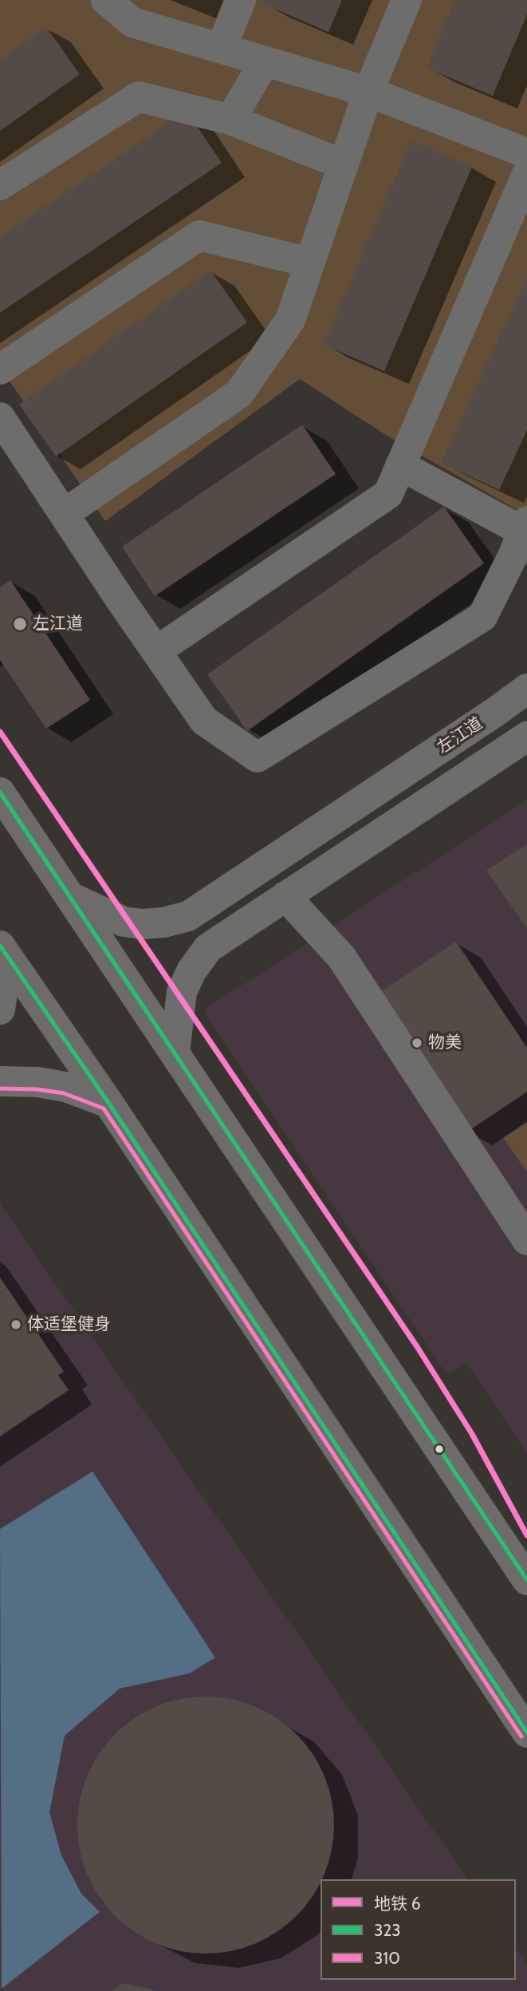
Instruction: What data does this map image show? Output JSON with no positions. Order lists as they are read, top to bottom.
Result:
{
  "streets": {
    "street": ["左江道"]
  },
  "places": ["左江道", "物美", "体适堡健身"],
  "lines": ["metro line 6", "transit line 323", "transit line 310"],
  "legend": ["地铁 6", "323", "310"]
}
